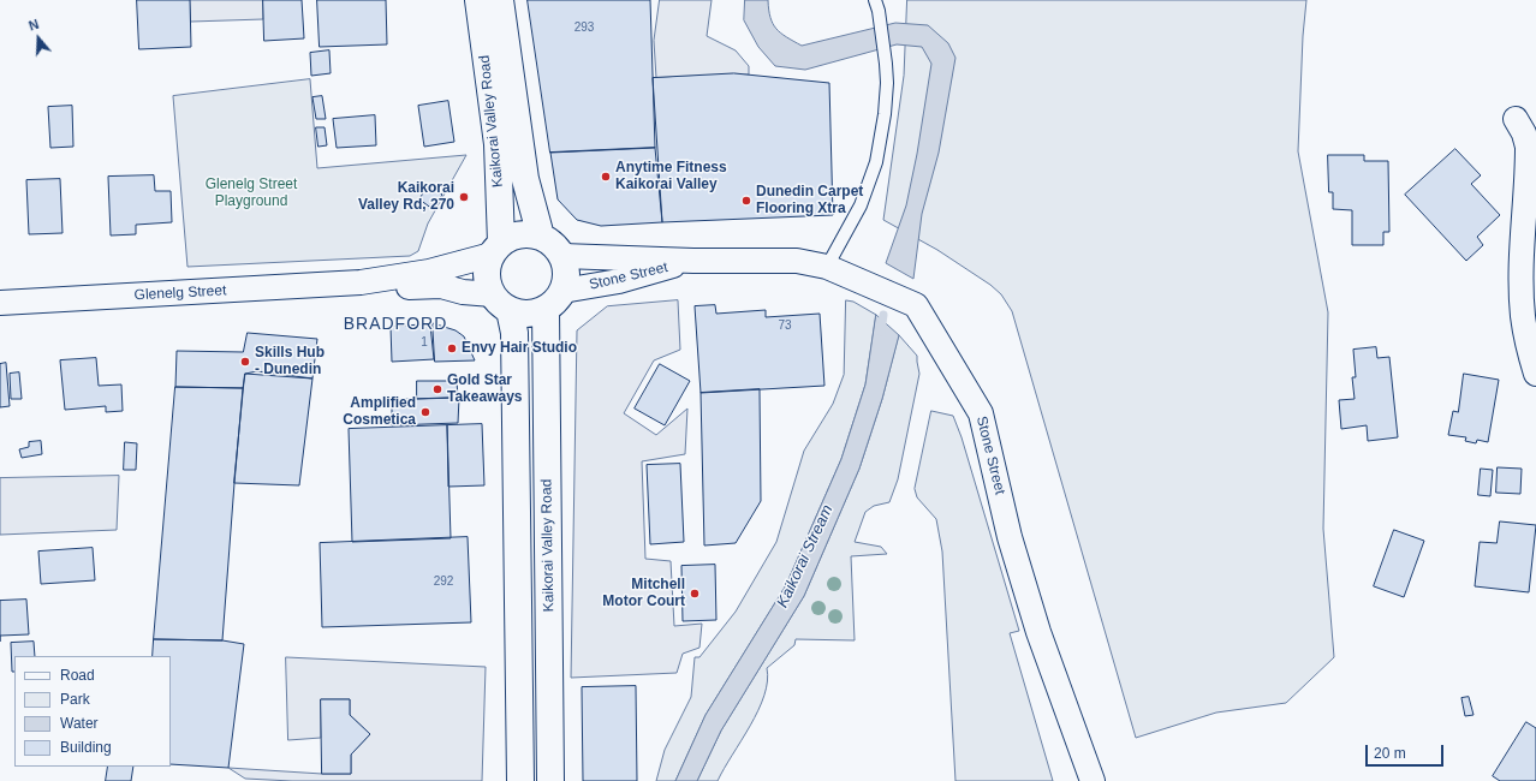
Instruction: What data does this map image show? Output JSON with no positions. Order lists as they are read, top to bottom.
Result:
{
  "streets": {
    "main road": ["Kaikorai Valley Road"],
    "street": ["Stone Street", "Glenelg Street"]
  },
  "crossings": [
    ["Kaikorai Valley Road", "Stone Street"],
    ["Kaikorai Valley Road", "Glenelg Street"],
    ["Stone Street", "Glenelg Street"]
  ],
  "districts": ["BRADFORD"],
  "water": ["Kaikorai Stream"],
  "parks": ["Glenelg Street Playground"],
  "places": [
    "Anytime Fitness Kaikorai Valley",
    "Kaikorai Valley Rd, 270",
    "Dunedin Carpet Flooring Xtra",
    "Envy Hair Studio",
    "Skills Hub - Dunedin",
    "Gold Star Takeaways",
    "Amplified Cosmetica",
    "Mitchell Motor Court"
  ],
  "house_numbers": [
    "293",
    "73",
    "1",
    "292"
  ],
  "legend": [
    "Road",
    "Park",
    "Water",
    "Building"
  ],
  "scale_bar": "20 m",
  "north": "top"
}
